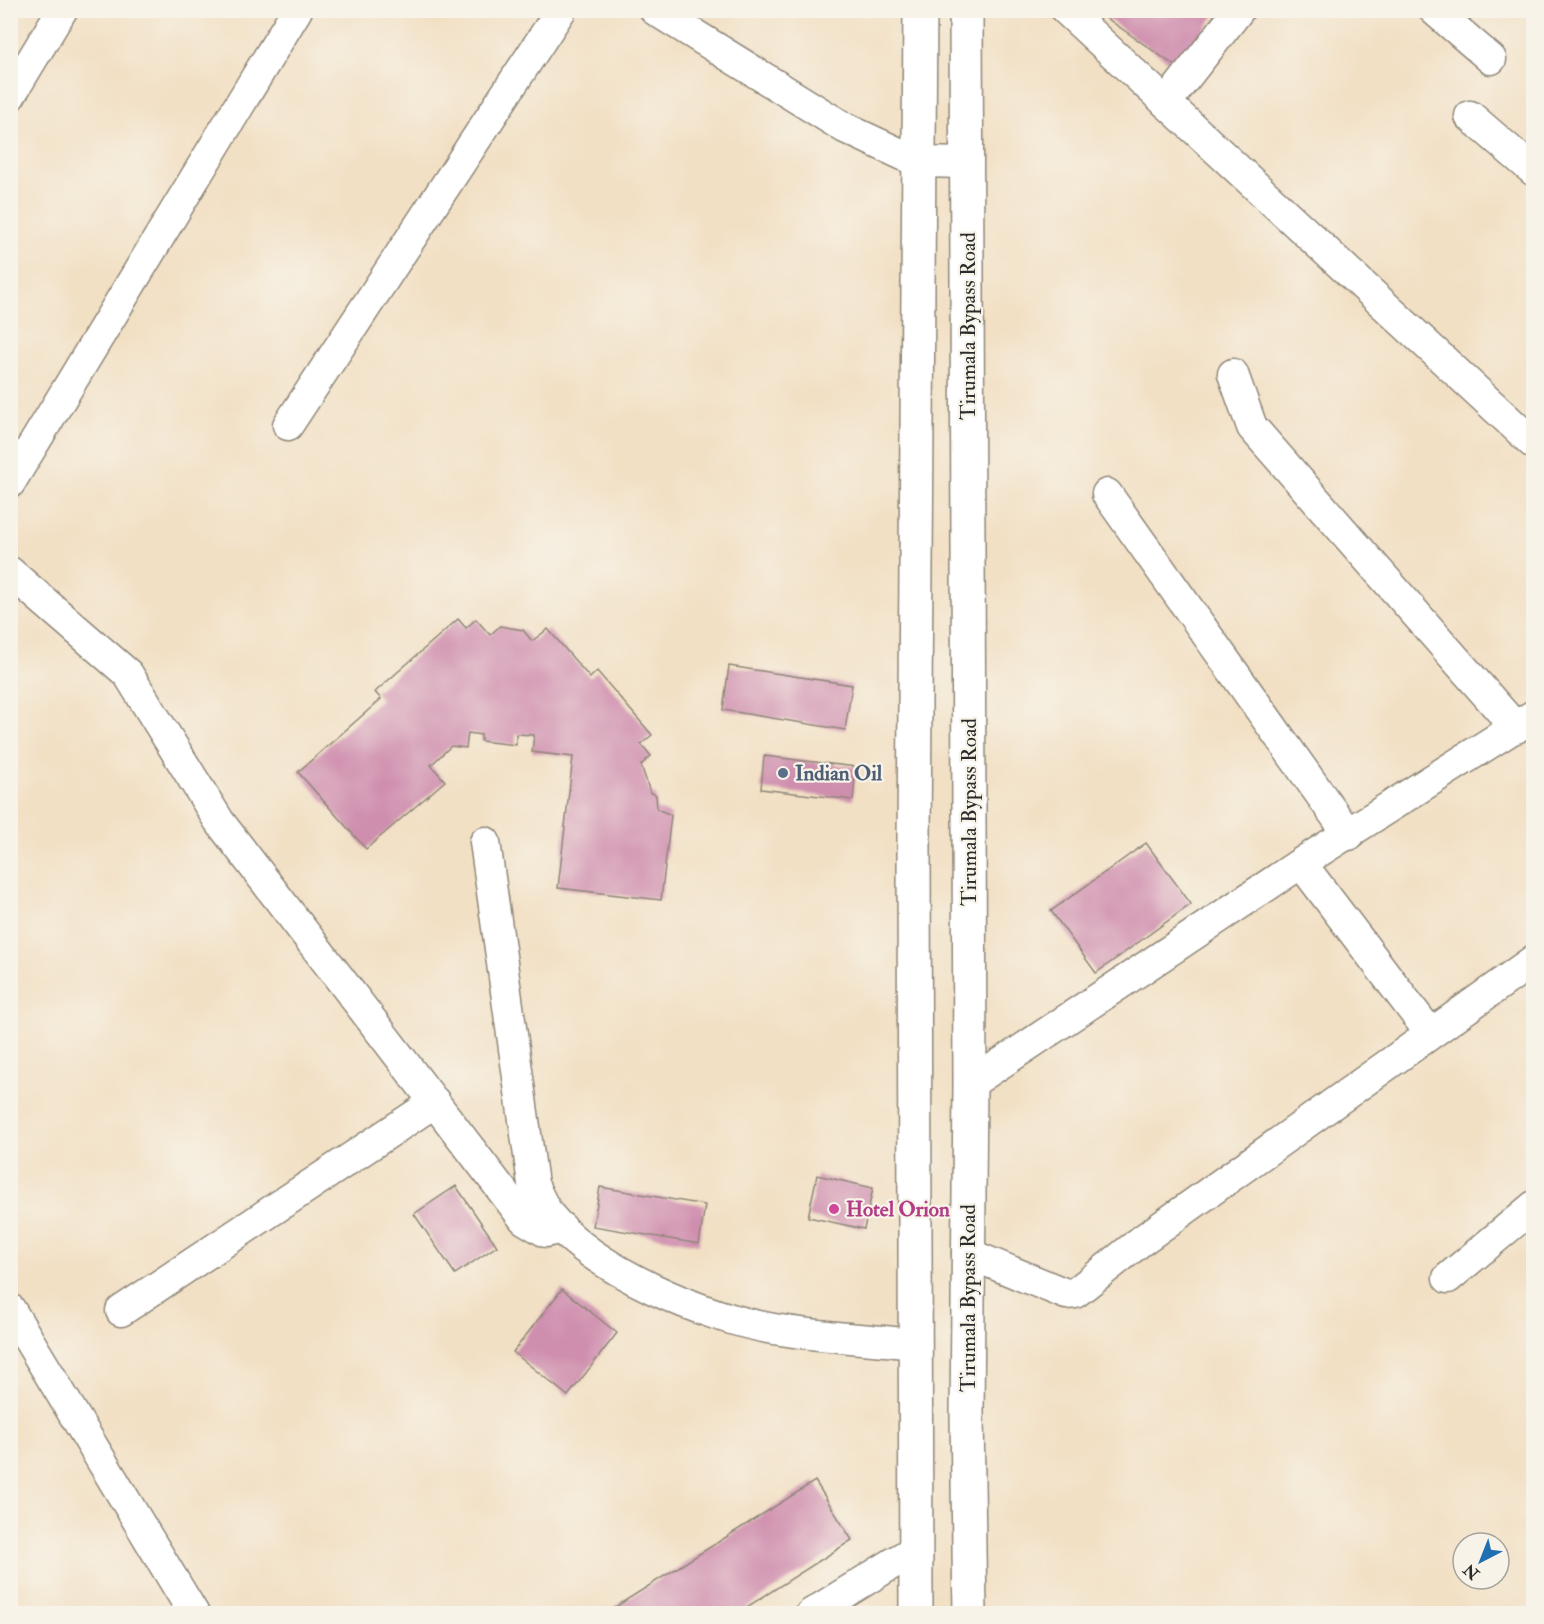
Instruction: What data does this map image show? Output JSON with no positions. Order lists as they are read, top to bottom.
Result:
{
  "streets": {
    "main road": ["Tirumala Bypass Road"]
  },
  "places": ["Indian Oil", "Hotel Orion"],
  "north": "bottom left"
}
